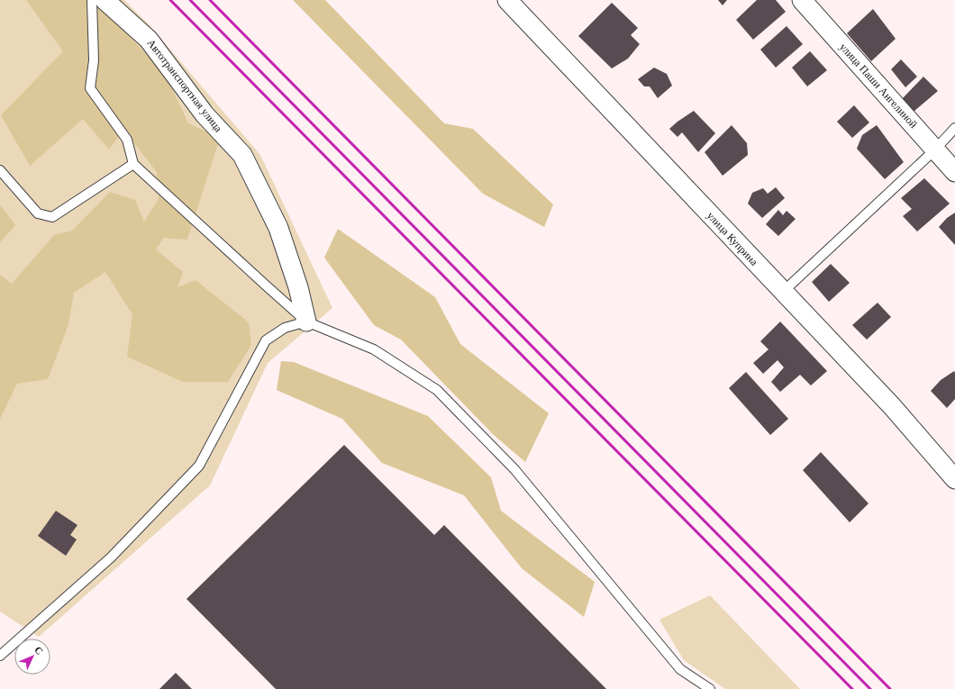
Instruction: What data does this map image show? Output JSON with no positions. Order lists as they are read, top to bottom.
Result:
{
  "streets": {
    "street": ["Автотранспортная улица", "улица Паши Ангелиной", "улица Куприна"]
  },
  "north": "top right"
}
